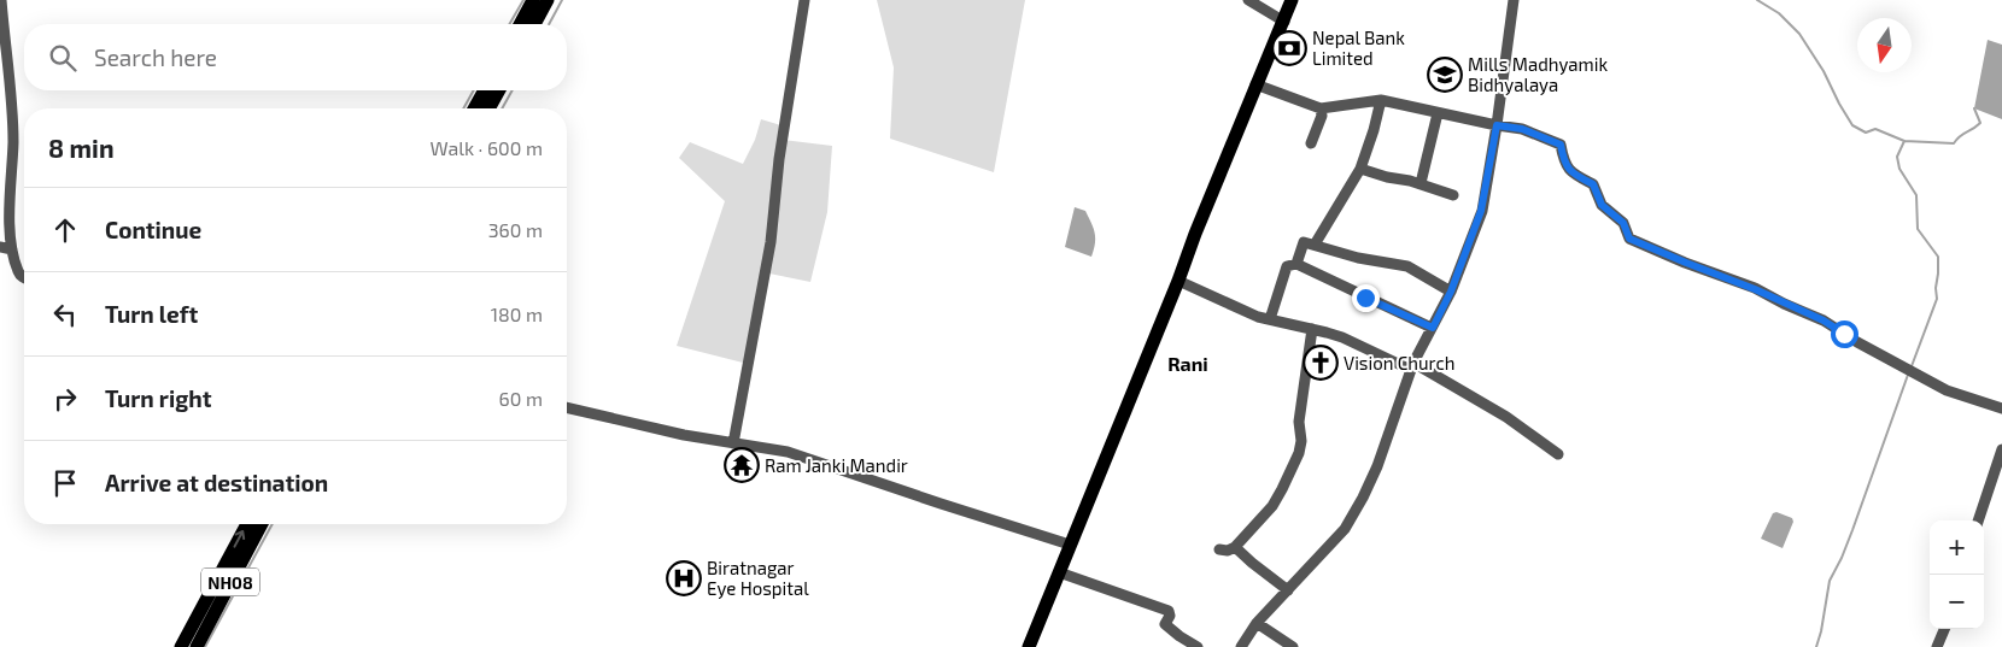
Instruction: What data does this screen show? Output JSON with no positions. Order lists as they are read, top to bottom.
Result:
{
  "streets": {
    "main road": ["NH08"]
  },
  "districts": ["Rani"],
  "places": {
    "bank": ["Nepal Bank Limited"],
    "school or university": ["Mills Madhyamik Bidhyalaya"],
    "church": ["Vision Church"],
    "temple": ["Ram Janki Mandir"],
    "hospital": ["Biratnagar Eye Hospital"]
  },
  "north": "bottom",
  "page": {
    "search": "Search here",
    "heading": ["8 min", "Walk · 600 m"],
    "list": [
      ["Continue", "360 m"],
      ["Turn left", "180 m"],
      ["Turn right", "60 m"],
      "Arrive at destination"
    ],
    "map_buttons": ["+", "−"]
  }
}
